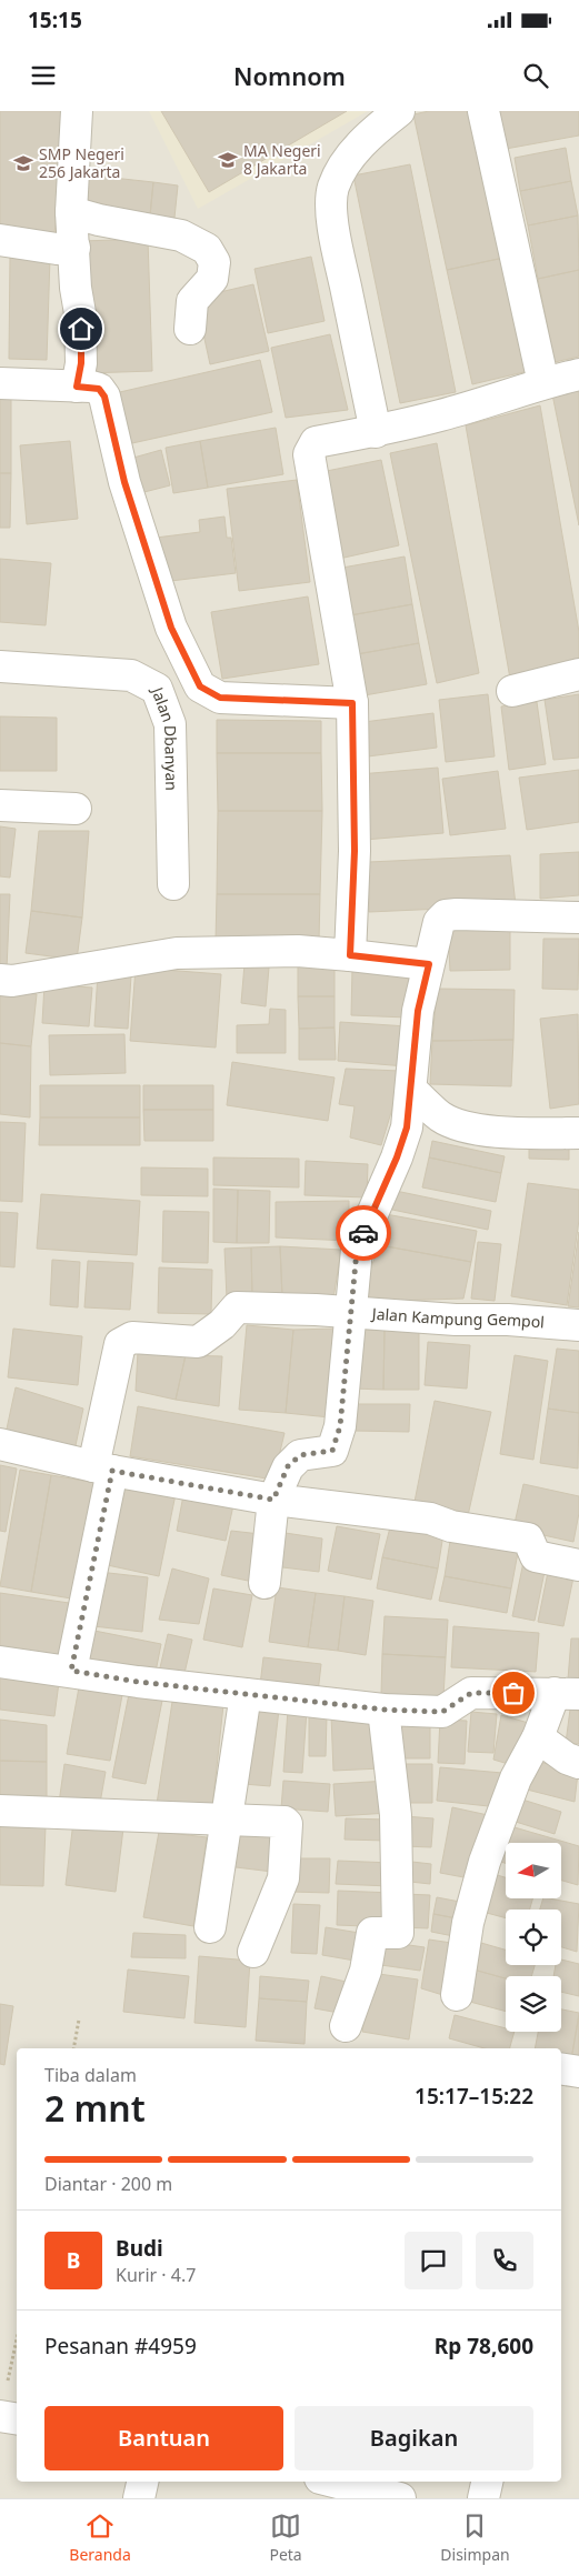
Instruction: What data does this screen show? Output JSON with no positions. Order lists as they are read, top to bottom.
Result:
{
  "streets": {
    "street": ["Jalan Dbanyan", "Jalan Kampung Gempol"]
  },
  "places": {
    "school or university": ["MA Negeri 8 Jakarta", "SMP Negeri 256 Jakarta"]
  },
  "north": "left",
  "page": {
    "status": "15:15",
    "header": "Nomnom",
    "heading": ["2 mnt", "Tiba dalam", "15:17–15:22"],
    "panel": [
      "Budi",
      "Kurir · 4.7",
      "Pesanan #4959",
      "Rp 78,600"
    ],
    "bar": "Diantar · 200 m",
    "round": "B",
    "buttons": ["Bantuan", "Bagikan"],
    "tabs": ["Beranda", "Peta", "Disimpan"]
  }
}
